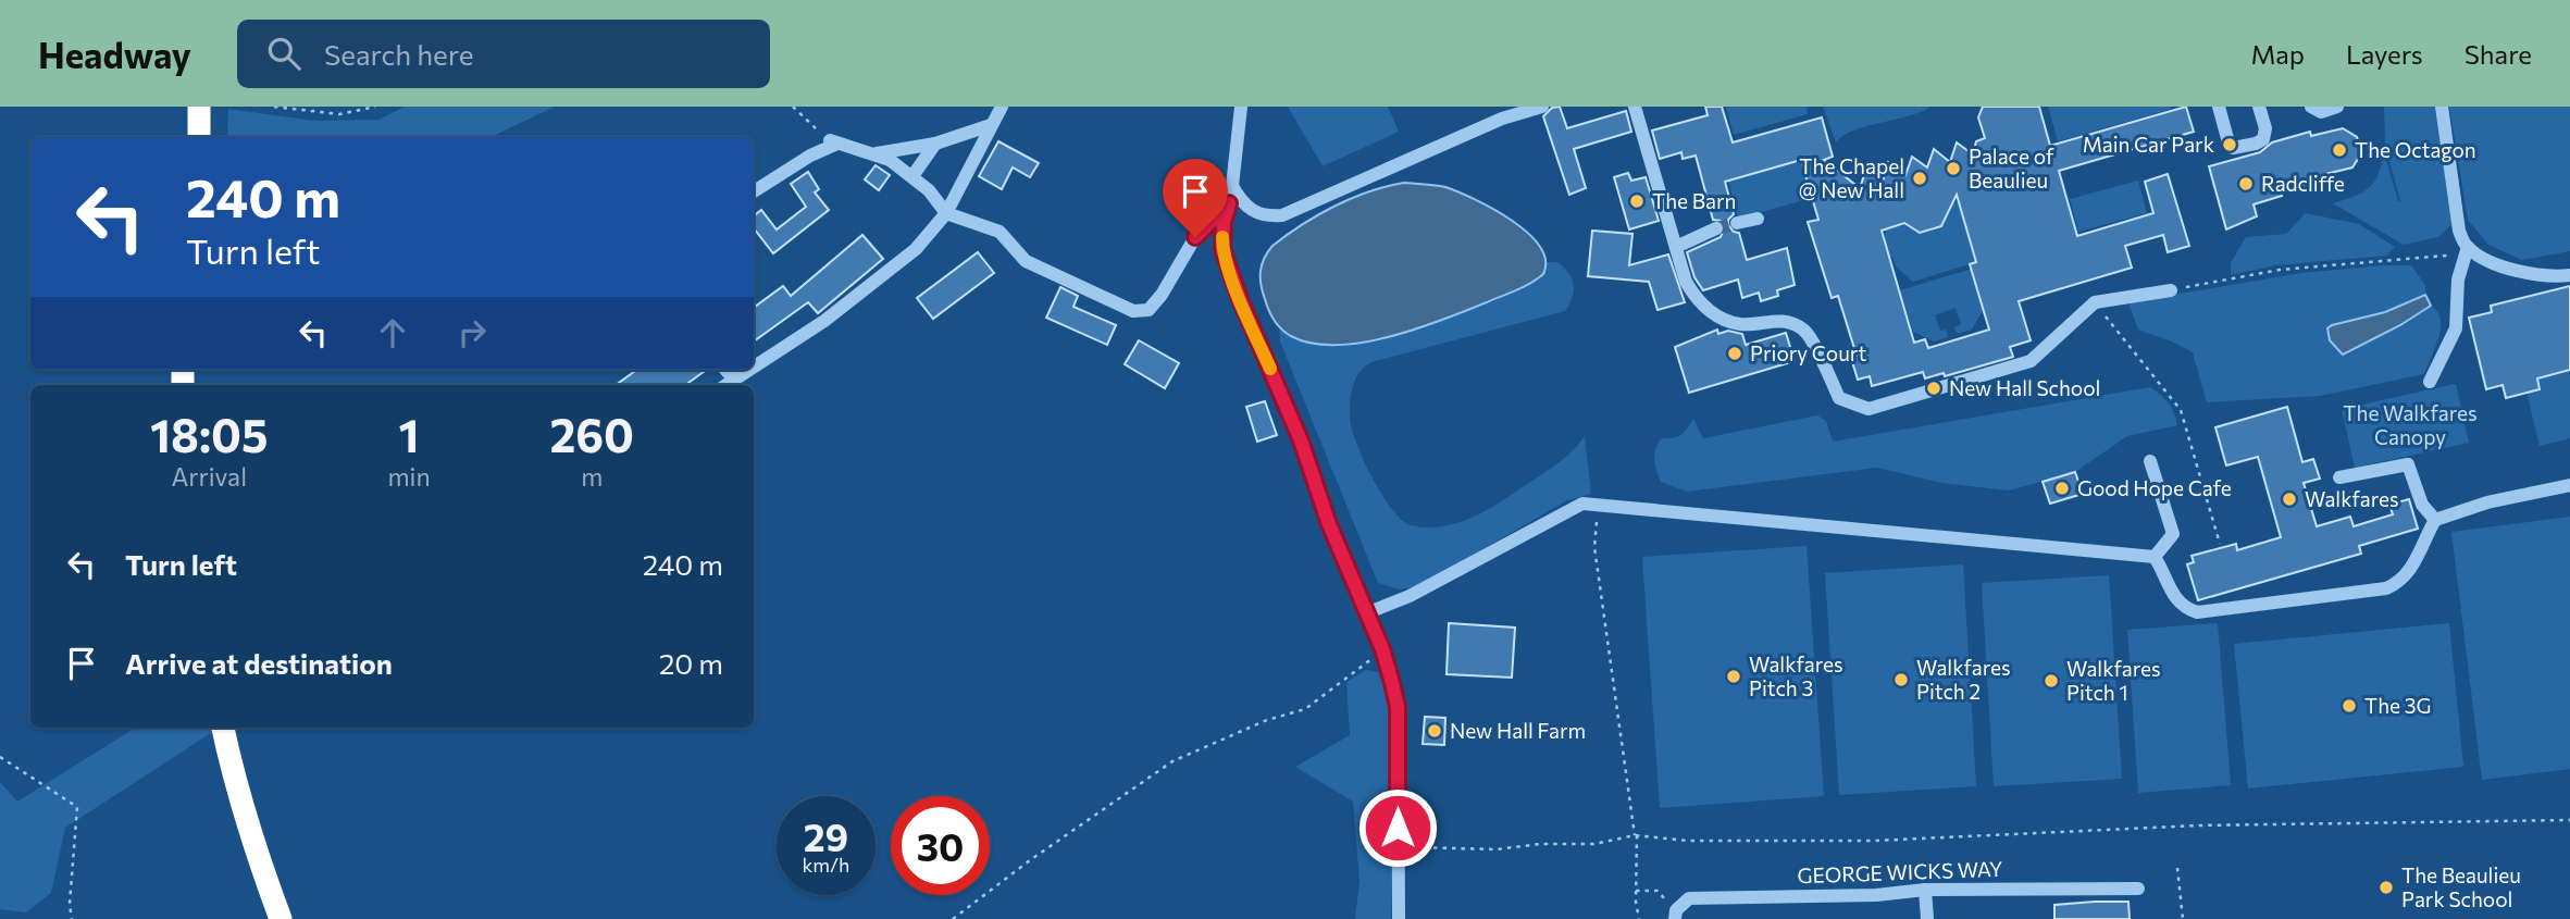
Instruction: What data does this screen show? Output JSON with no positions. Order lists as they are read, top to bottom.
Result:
{
  "streets": {
    "street": ["GEORGE WICKS WAY"]
  },
  "parks": ["The Walkfares Canopy"],
  "places": [
    "Main Car Park",
    "The Octagon",
    "Palace of Beaulieu",
    "The Chapel @ New Hall",
    "Radcliffe",
    "The Barn",
    "Priory Court",
    "New Hall School",
    "Good Hope Cafe",
    "Walkfares",
    "Walkfares Pitch 3",
    "Walkfares Pitch 2",
    "Walkfares Pitch 1",
    "The 3G",
    "New Hall Farm",
    "The Beaulieu Park School"
  ],
  "page": {
    "header": "Headway",
    "search": "Search here",
    "nav": ["Map", "Layers", "Share"],
    "turn": ["240 m", "Turn left"],
    "eta": [
      "18:05",
      "Arrival",
      "1",
      "min",
      "260",
      "m"
    ],
    "list": [
      {
        "name": "Turn left",
        "value": "240 m"
      },
      {
        "name": "Arrive at destination",
        "value": "20 m"
      }
    ],
    "speed": "29 km/h",
    "limit": "30"
  }
}
